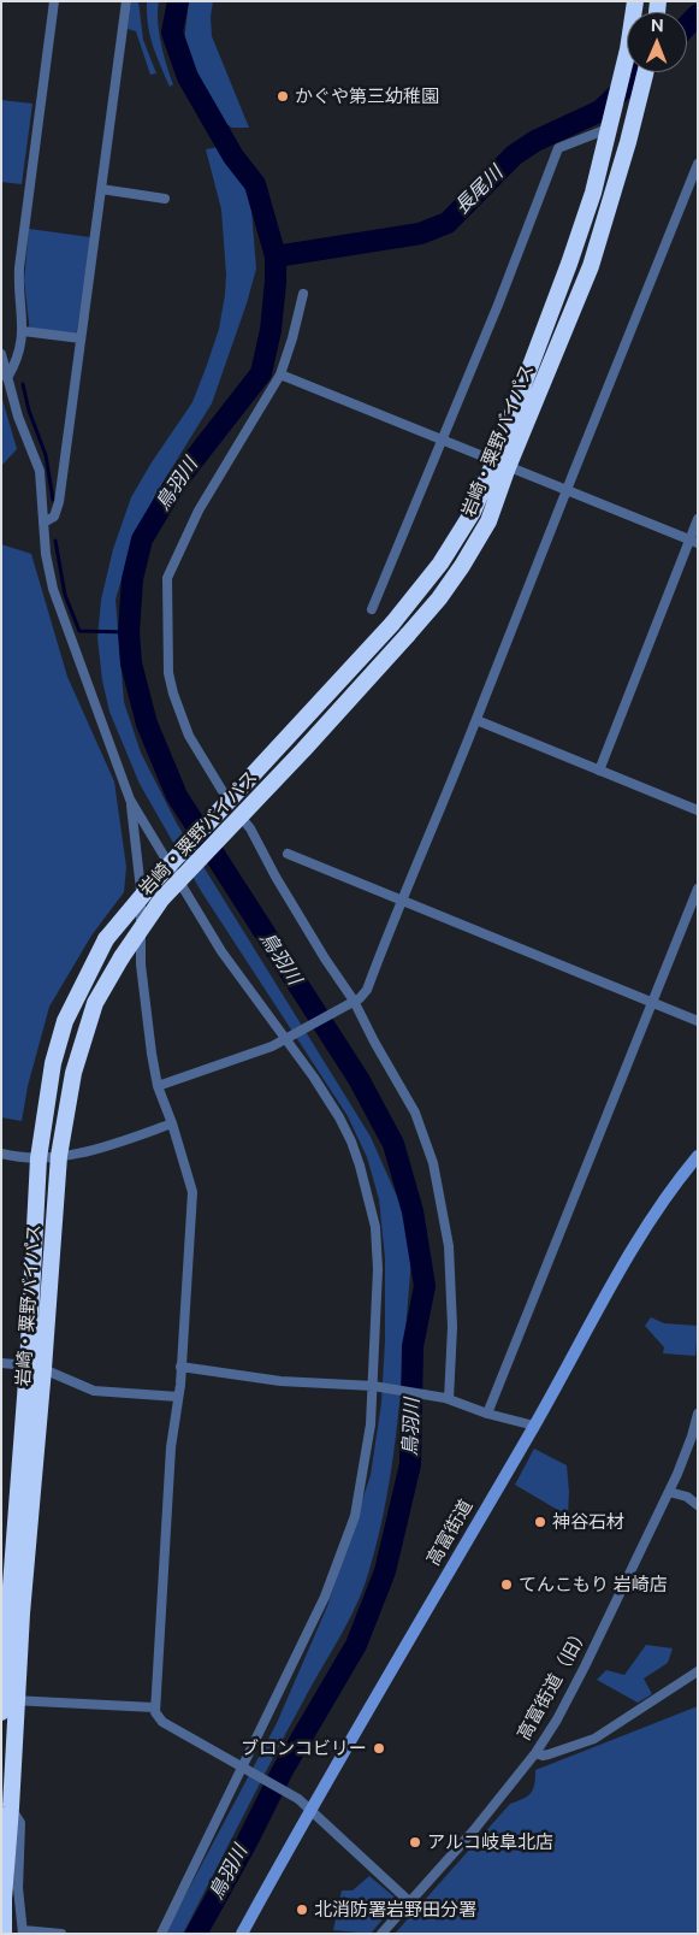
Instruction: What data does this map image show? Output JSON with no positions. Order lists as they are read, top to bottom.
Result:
{
  "streets": {
    "highway": ["岩崎・粟野バイパス"],
    "street": ["高富街道", "高富街道（旧）"]
  },
  "water": ["長尾川", "鳥羽川"],
  "places": [
    "かぐや第三幼稚園",
    "神谷石材",
    "てんこもり 岩崎店",
    "ブロンコビリー",
    "アルコ岐阜北店",
    "北消防署岩野田分署"
  ],
  "north": "top"
}
